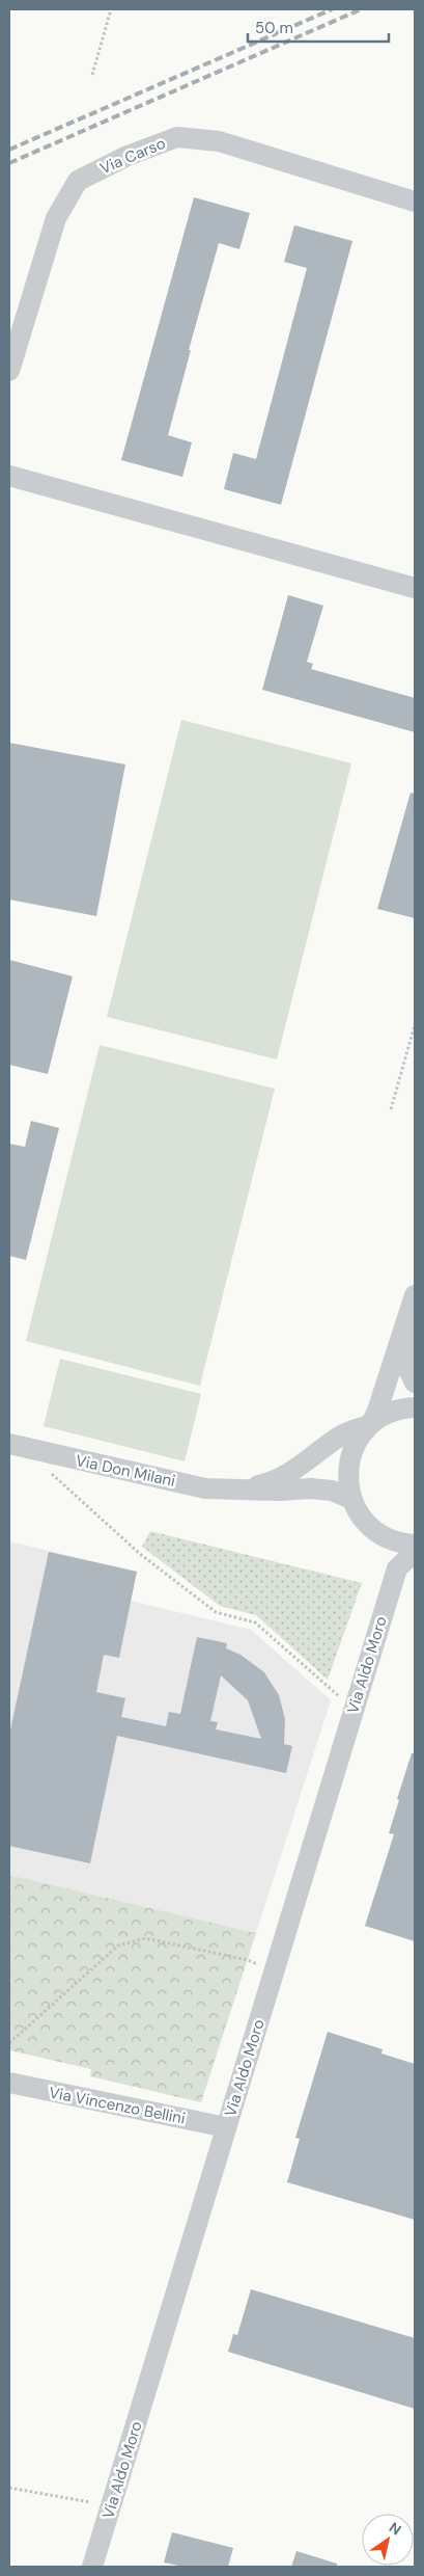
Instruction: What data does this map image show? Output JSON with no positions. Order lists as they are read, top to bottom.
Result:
{
  "streets": {
    "street": [
      "Via Carso",
      "Via Don Milani",
      "Via Aldo Moro",
      "Via Vincenzo Bellini"
    ]
  },
  "crossings": [
    ["Via Aldo Moro", "Via Vincenzo Bellini"]
  ],
  "scale_bar": "50 m",
  "north": "top right"
}
